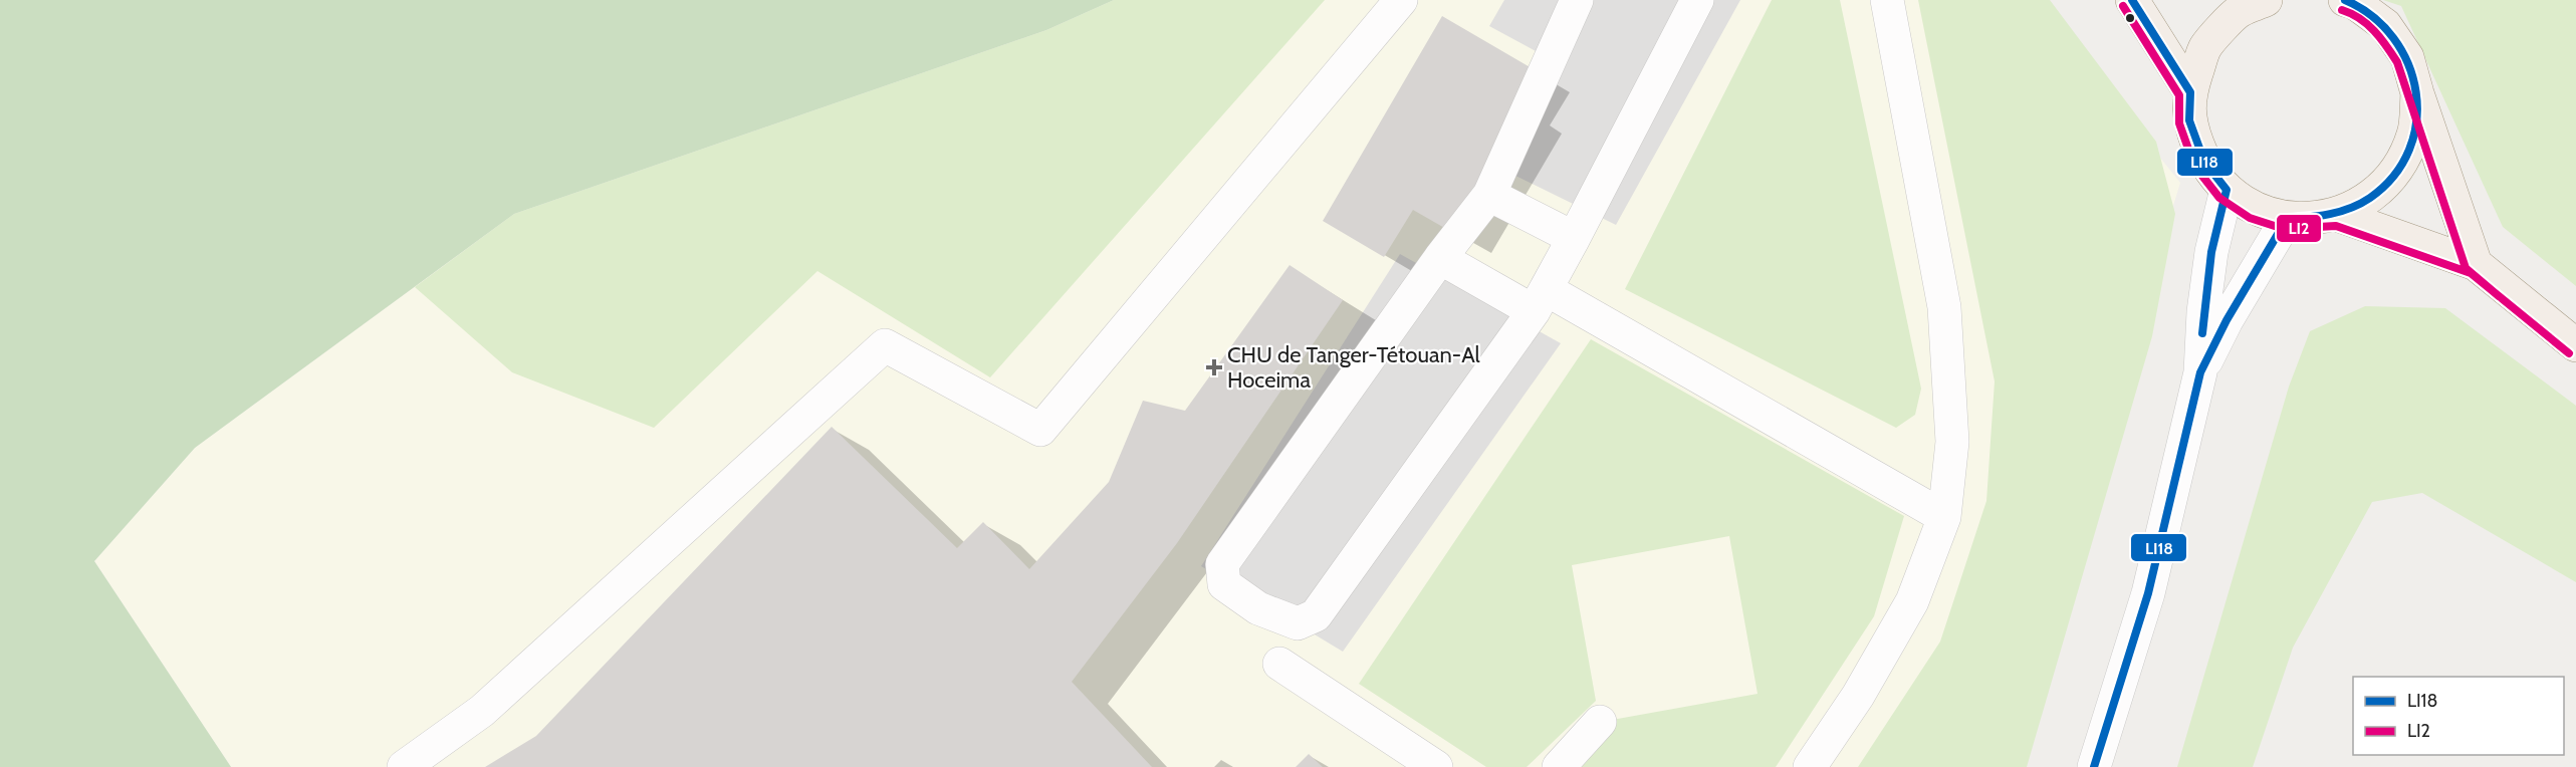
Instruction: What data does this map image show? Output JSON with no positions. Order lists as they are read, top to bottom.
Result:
{
  "places": {
    "health": ["CHU de Tanger-Tétouan-Al Hoceima"]
  },
  "lines": ["transit line LI18", "transit line LI2"],
  "legend": ["LI18", "LI2"]
}
